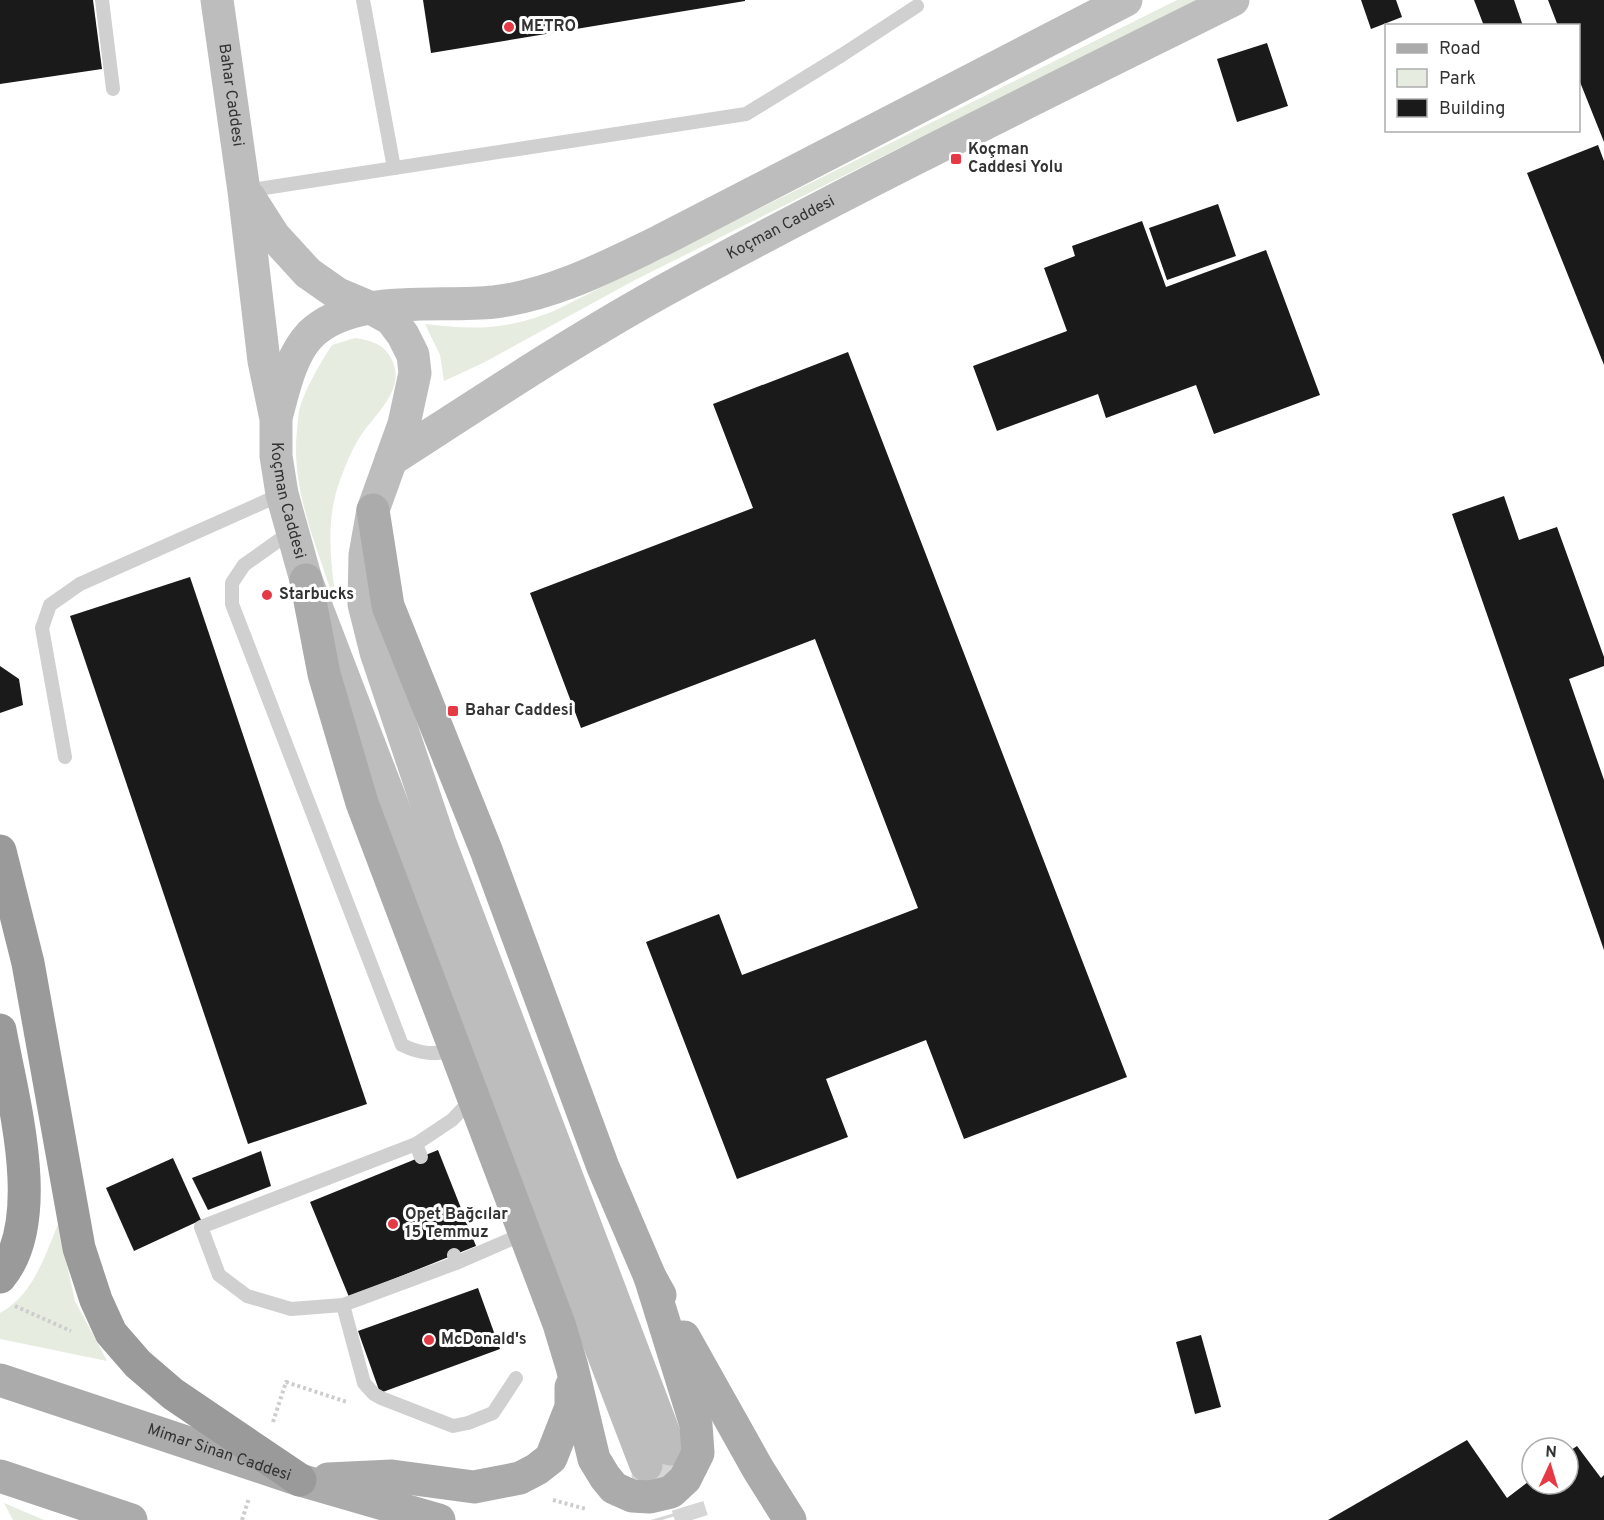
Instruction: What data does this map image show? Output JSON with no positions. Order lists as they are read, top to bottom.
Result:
{
  "streets": {
    "main road": ["Bahar Caddesi", "Koçman Caddesi", "Mimar Sinan Caddesi"]
  },
  "crossings": [
    ["Bahar Caddesi", "Koçman Caddesi"]
  ],
  "places": {
    "other": [
      "METRO",
      "Starbucks",
      "Opet Bağcılar 15 Temmuz",
      "McDonald's"
    ],
    "transit": ["Koçman Caddesi Yolu", "Bahar Caddesi"]
  },
  "legend": ["Road", "Park", "Building"],
  "north": "top"
}
